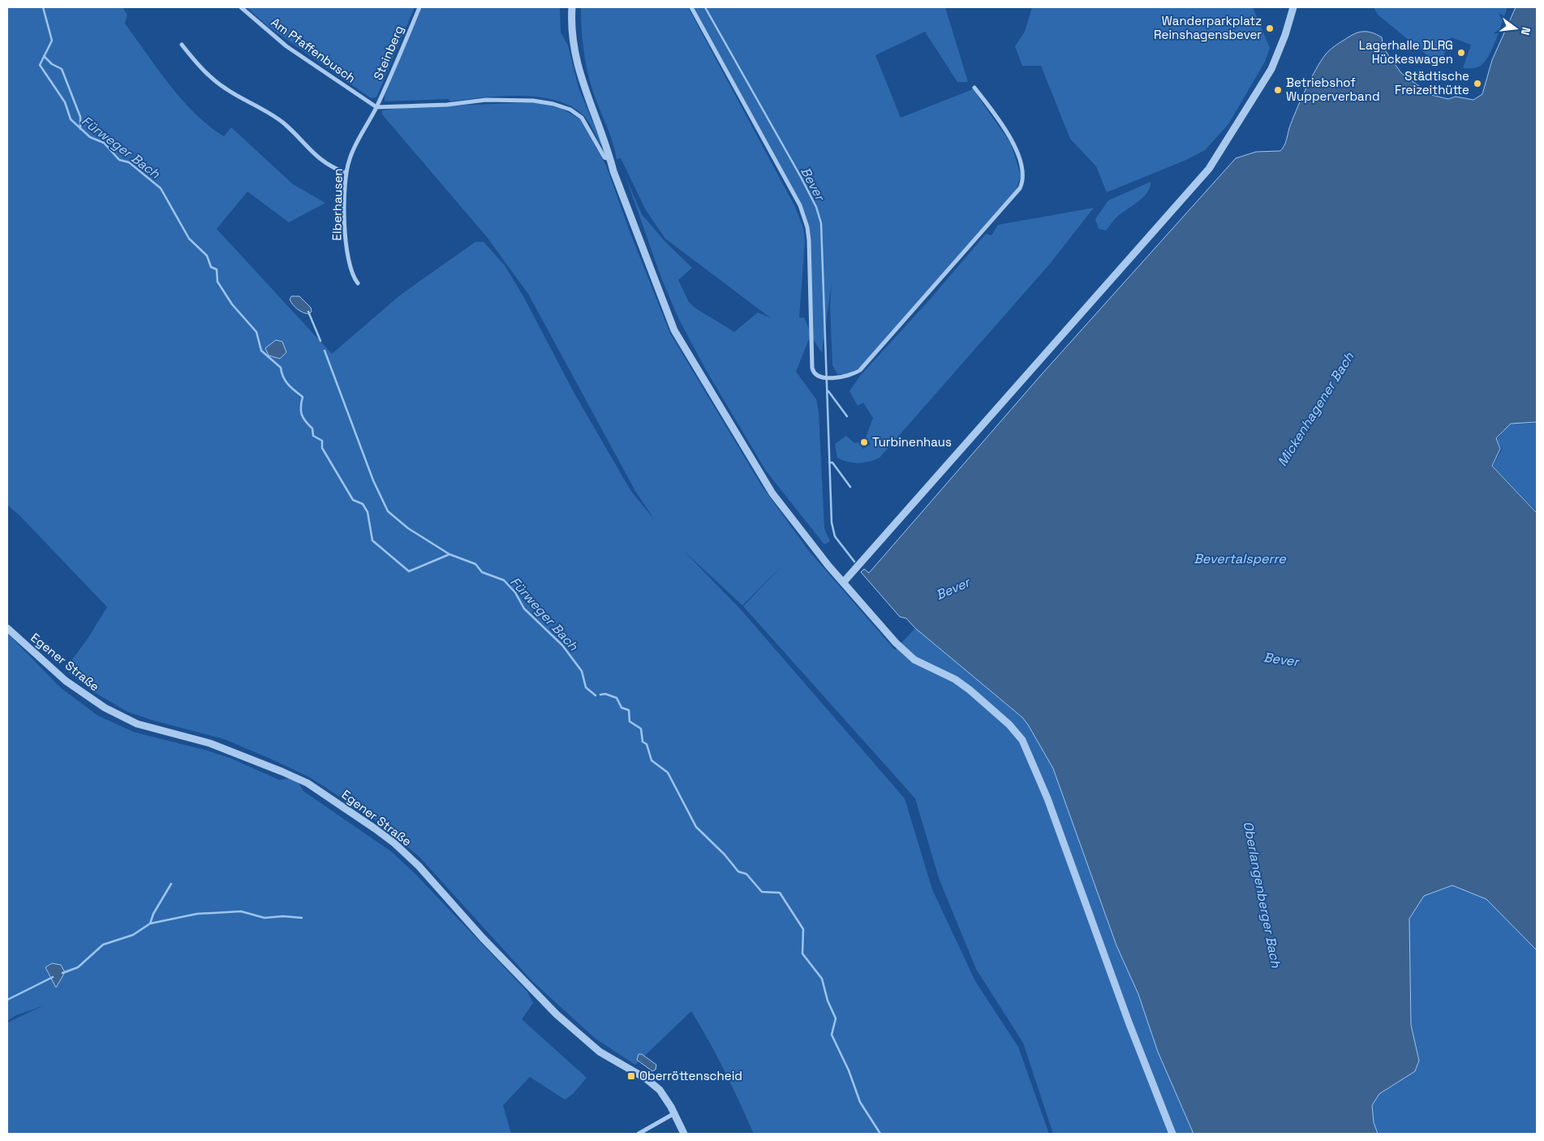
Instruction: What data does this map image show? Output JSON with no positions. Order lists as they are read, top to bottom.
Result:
{
  "streets": {
    "street": [
      "Am Pfaffenbusch",
      "Steinberg",
      "Elberhausen",
      "Egener Straße"
    ]
  },
  "crossings": [
    ["Am Pfaffenbusch", "Steinberg"],
    ["Am Pfaffenbusch", "Elberhausen"],
    ["Steinberg", "Elberhausen"]
  ],
  "water": [
    "Fürweger Bach",
    "Bever",
    "Mickenhagener Bach",
    "Bevertalsperre",
    "Oberlangenberger Bach"
  ],
  "places": {
    "other": [
      "Wanderparkplatz Reinshagensbever",
      "Lagerhalle DLRG Hückeswagen",
      "Städtische Freizeithütte",
      "Betriebshof Wupperverband",
      "Turbinenhaus"
    ],
    "transit": ["Oberröttenscheid"]
  },
  "north": "right"
}
